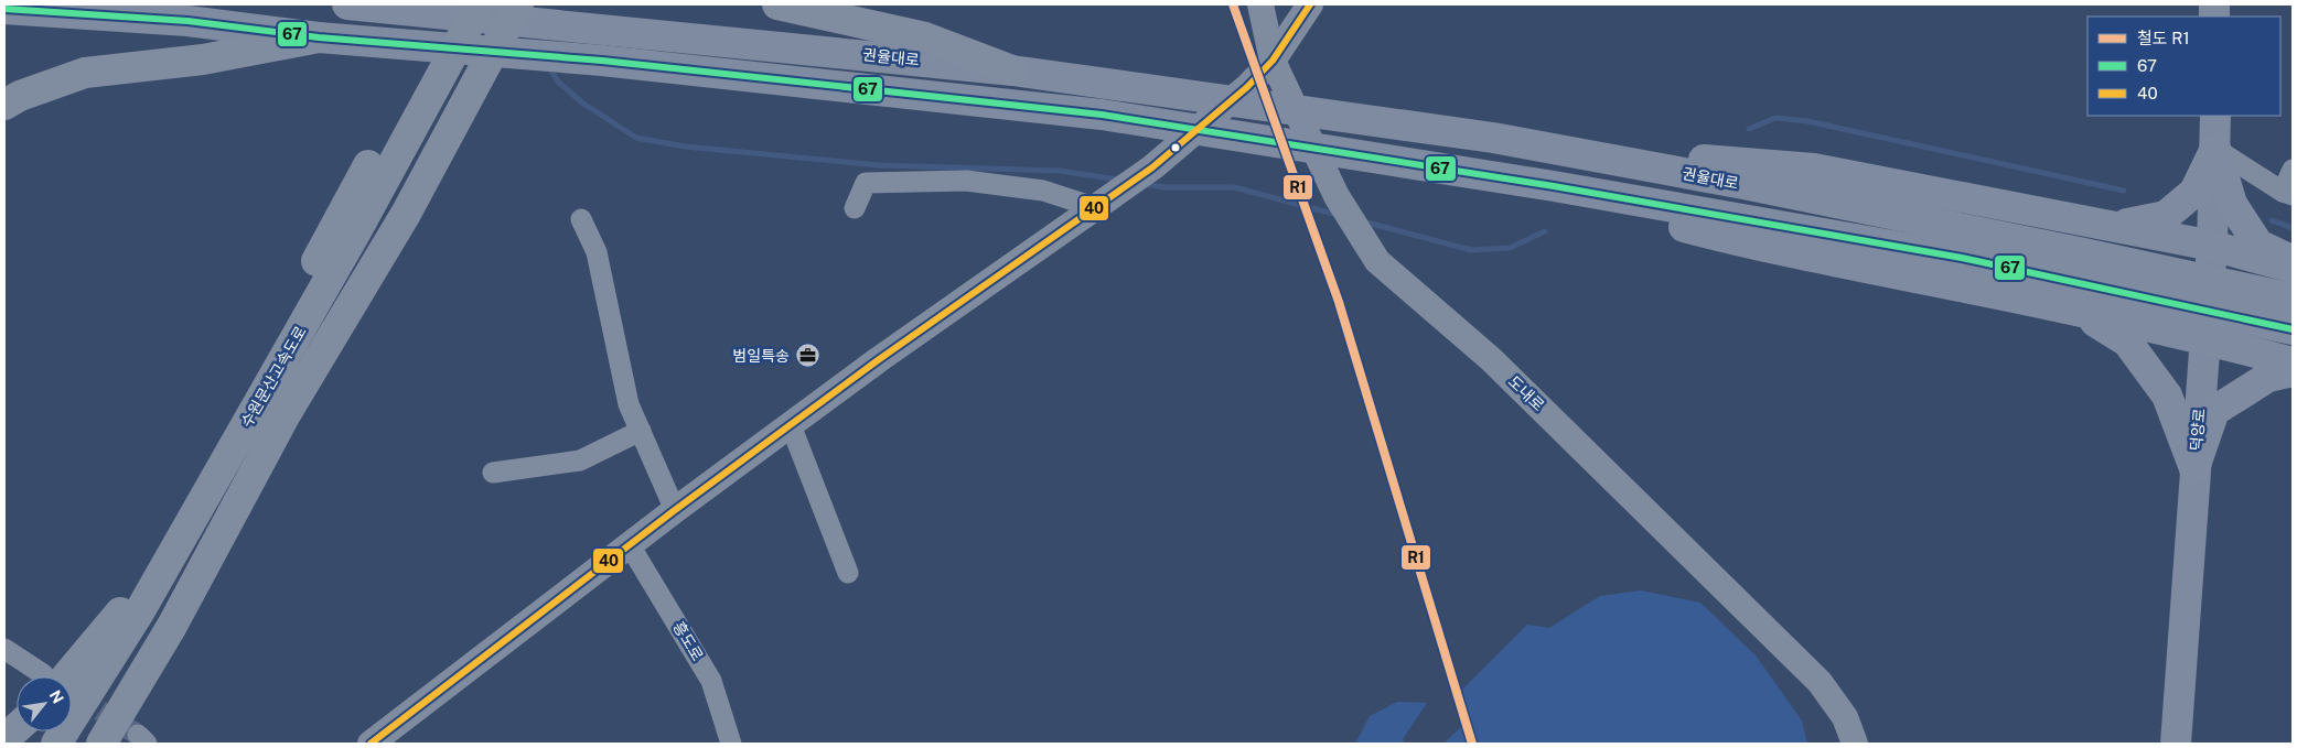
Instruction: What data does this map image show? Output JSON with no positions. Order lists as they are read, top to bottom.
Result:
{
  "streets": {
    "highway": ["권율대로", "수원문산고속도로"],
    "main road": ["덕양로"],
    "street": ["도내로", "흥도로"]
  },
  "places": {
    "office": ["범일특송"]
  },
  "lines": ["rail line R1", "transit line 40", "transit line 67"],
  "legend": ["철도 R1", "67", "40"],
  "north": "top right"
}
